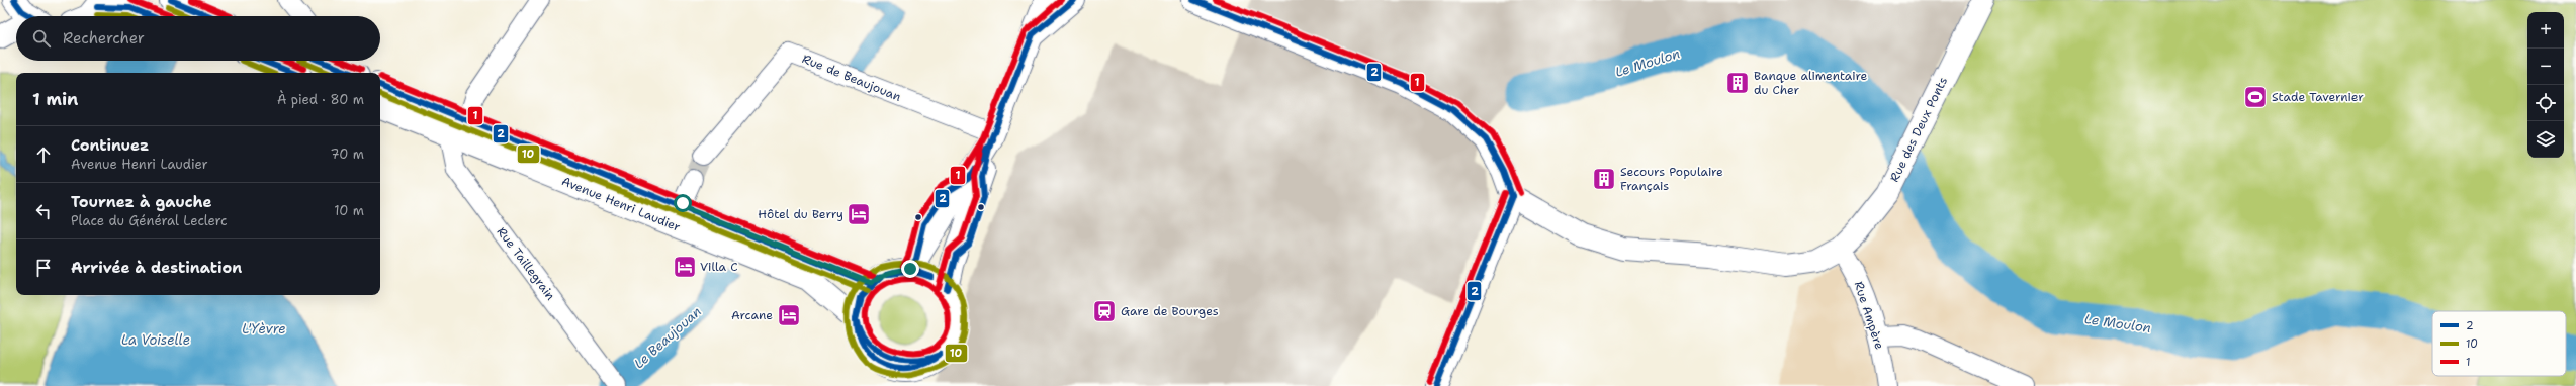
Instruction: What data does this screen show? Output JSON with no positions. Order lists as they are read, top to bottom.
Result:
{
  "streets": {
    "main road": ["Rue des Deux Ponts", "Avenue Henri Laudier"],
    "street": ["Rue de Beaujouan", "Rue Taillegrain", "Rue Ampère"]
  },
  "crossings": [
    ["Rue des Deux Ponts", "Rue Ampère"],
    ["Avenue Henri Laudier", "Rue Taillegrain"]
  ],
  "water": [
    "Le Moulon",
    "L'Yèvre",
    "Le Beaujouan",
    "La Voiselle"
  ],
  "places": {
    "building": ["Banque alimentaire du Cher", "Secours Populaire Français"],
    "sports": ["Stade Tavernier"],
    "hotel": ["Hôtel du Berry", "Villa C", "Arcane"],
    "station": ["Gare de Bourges"]
  },
  "lines": ["transit line 2", "transit line 1", "transit line 10"],
  "legend": ["2", "10", "1"],
  "page": {
    "map_buttons": ["+", "−"],
    "search": "Rechercher",
    "heading": ["1 min", "À pied · 80 m"],
    "list": [
      ["Continuez", "Avenue Henri Laudier", "70 m"],
      ["Tournez à gauche", "Place du Général Leclerc", "10 m"],
      "Arrivée à destination"
    ]
  }
}
